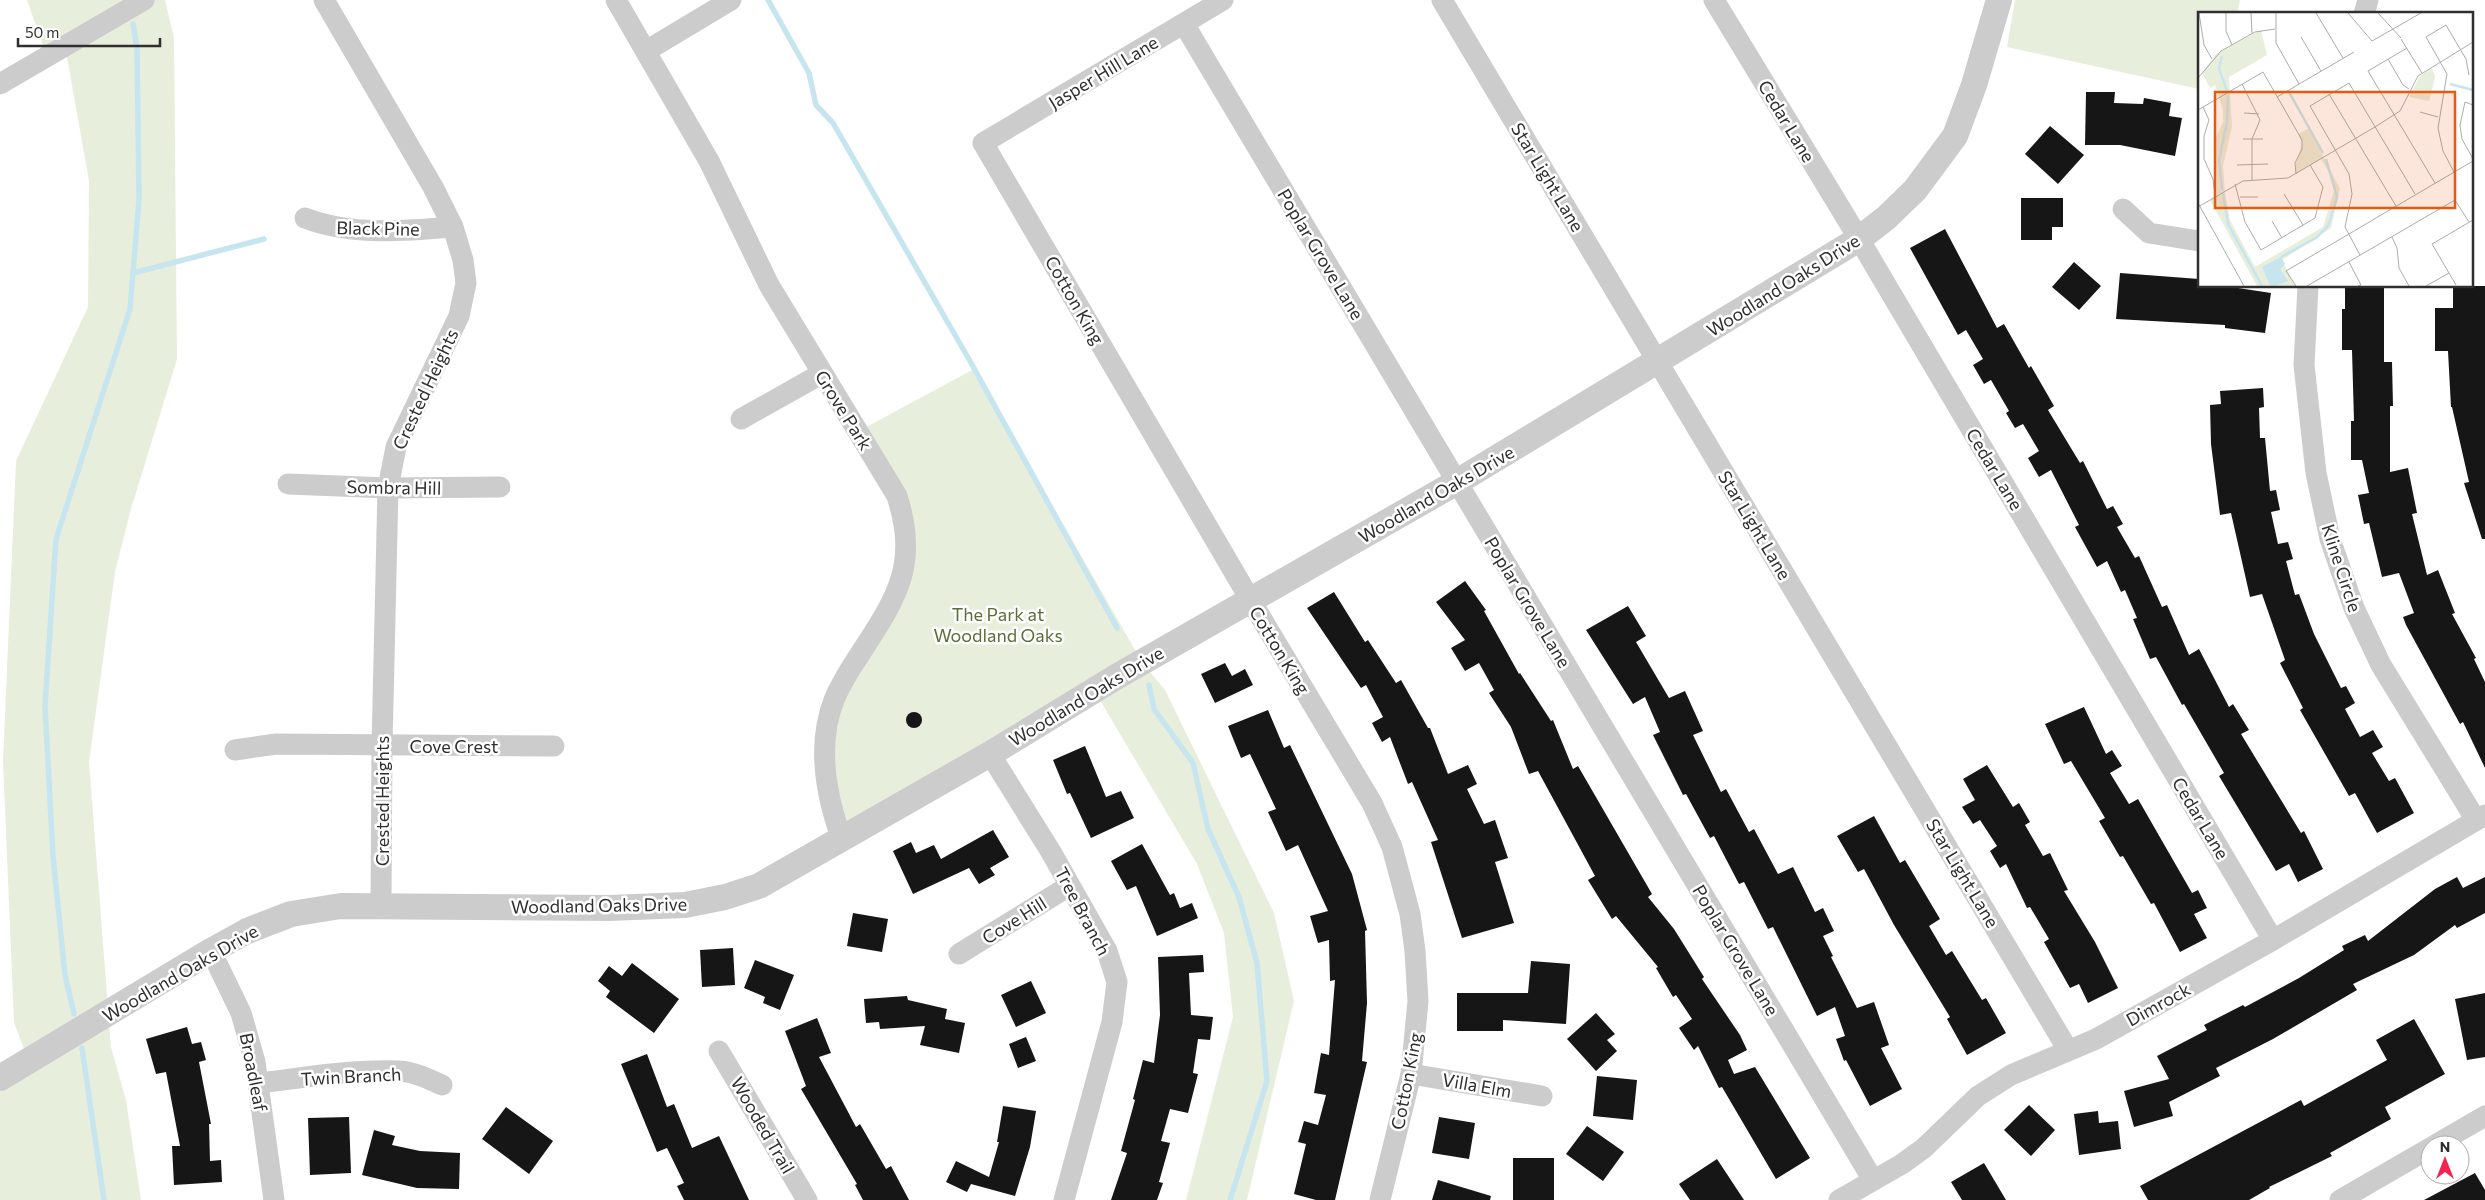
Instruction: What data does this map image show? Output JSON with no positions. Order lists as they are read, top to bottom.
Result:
{
  "streets": {
    "street": [
      "Jasper Hill Lane",
      "Cedar Lane",
      "Star Light Lane",
      "Black Pine",
      "Poplar Grove Lane",
      "Woodland Oaks Drive",
      "Cotton King",
      "Crested Heights",
      "Grove Park",
      "Sombra Hill",
      "Kline Circle",
      "Cove Crest",
      "Tree Branch",
      "Cove Hill",
      "Dimrock",
      "Broadleaf",
      "Twin Branch",
      "Villa Elm",
      "Wooded Trail"
    ]
  },
  "crossings": [
    ["Jasper Hill Lane", "Poplar Grove Lane"],
    ["Jasper Hill Lane", "Cotton King"],
    ["Cedar Lane", "Woodland Oaks Drive"],
    ["Cedar Lane", "Dimrock"],
    ["Star Light Lane", "Woodland Oaks Drive"],
    ["Star Light Lane", "Dimrock"],
    ["Black Pine", "Crested Heights"],
    ["Poplar Grove Lane", "Woodland Oaks Drive"],
    ["Poplar Grove Lane", "Dimrock"],
    ["Woodland Oaks Drive", "Cotton King"],
    ["Woodland Oaks Drive", "Crested Heights"],
    ["Woodland Oaks Drive", "Grove Park"],
    ["Woodland Oaks Drive", "Tree Branch"],
    ["Woodland Oaks Drive", "Broadleaf"],
    ["Cotton King", "Villa Elm"],
    ["Crested Heights", "Sombra Hill"],
    ["Crested Heights", "Cove Crest"],
    ["Kline Circle", "Dimrock"],
    ["Tree Branch", "Cove Hill"],
    ["Broadleaf", "Twin Branch"]
  ],
  "parks": ["The Park at Woodland Oaks"],
  "scale_bar": "50 m",
  "north": "top"
}
